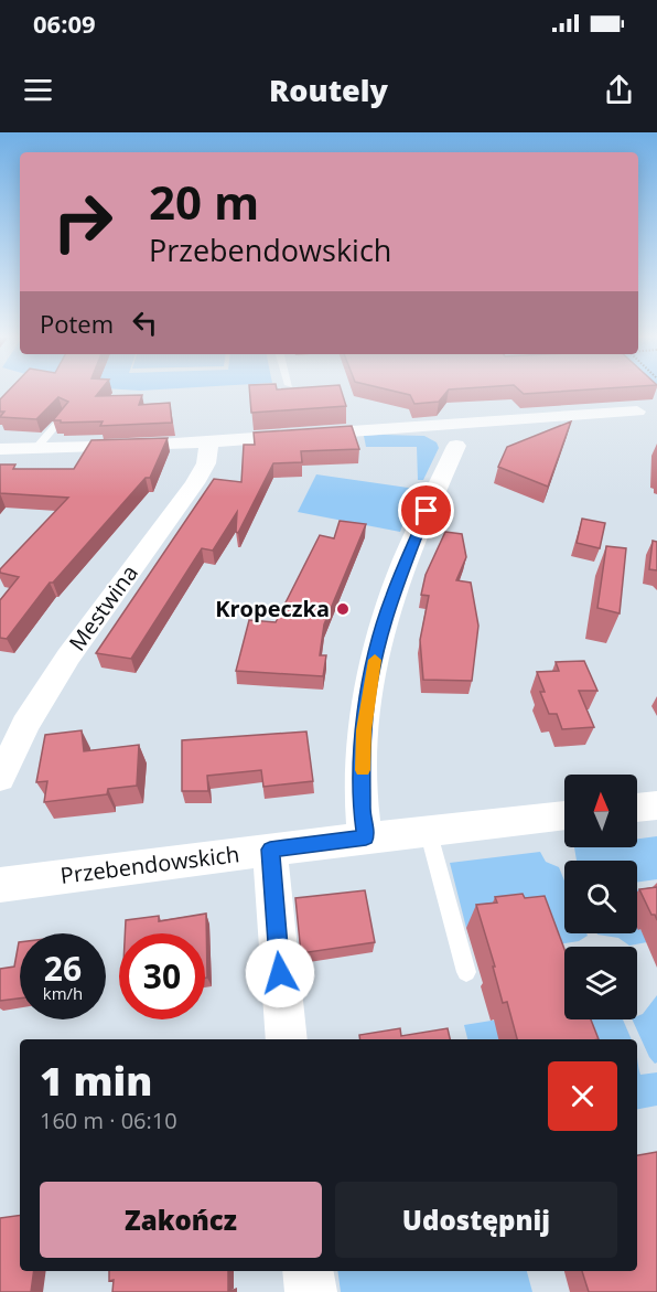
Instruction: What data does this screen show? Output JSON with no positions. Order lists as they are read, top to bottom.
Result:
{
  "streets": {
    "street": ["Mestwina", "Przebendowskich"]
  },
  "places": ["Kropeczka"],
  "north": "top",
  "page": {
    "status": "06:09",
    "header": "Routely",
    "turn": ["20 m", "Przebendowskich"],
    "then": "Potem",
    "speed": "26 km/h",
    "limit": "30",
    "heading": ["1 min", "160 m · 06:10"],
    "buttons": ["Zakończ", "Udostępnij"]
  }
}
